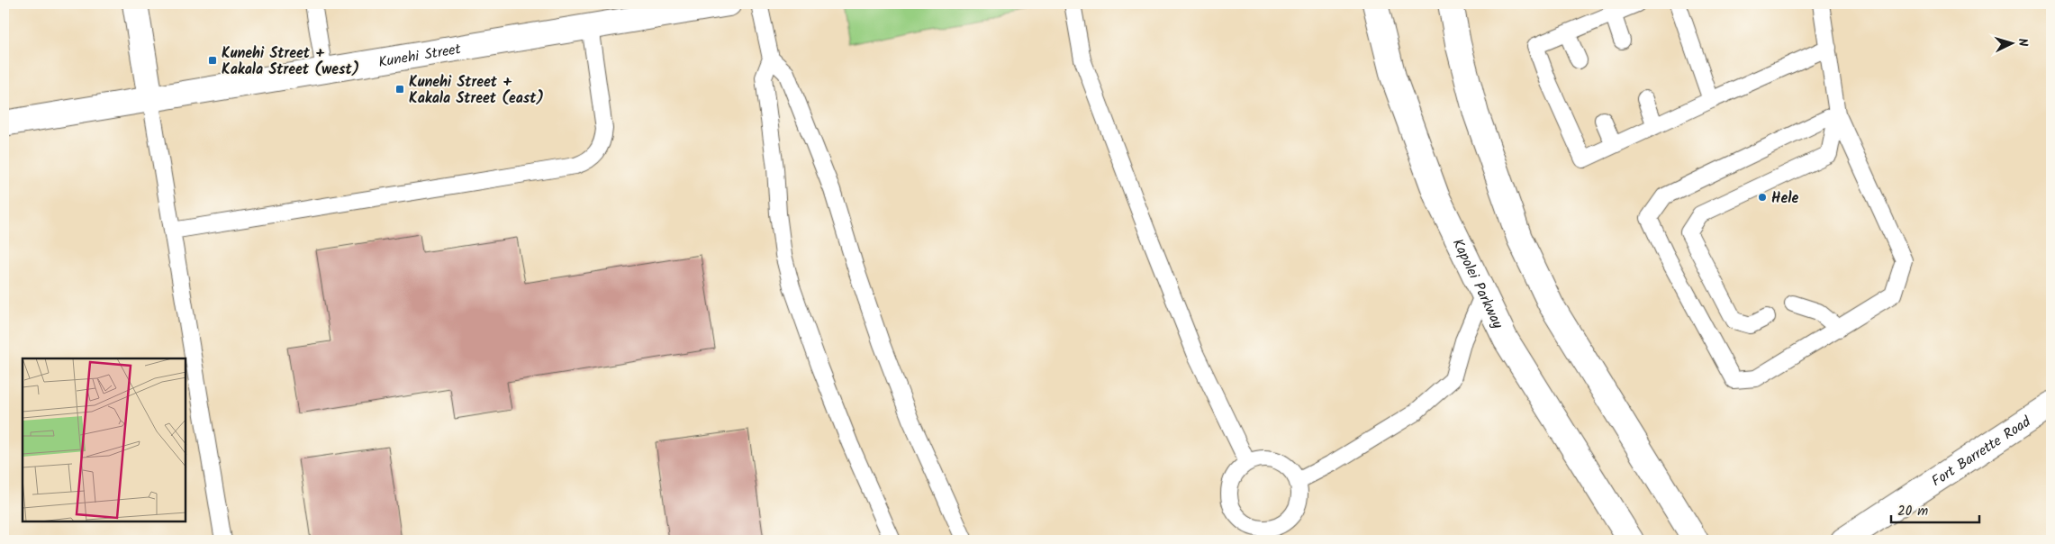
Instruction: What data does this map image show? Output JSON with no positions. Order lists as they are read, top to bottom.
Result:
{
  "streets": {
    "main road": ["Kunehi Street", "Kapolei Parkway", "Fort Barrette Road"]
  },
  "places": {
    "transit": ["Kunehi Street + Kakala Street (west)", "Kunehi Street + Kakala Street (east)"],
    "other": ["Hele"]
  },
  "scale_bar": "20 m",
  "north": "right"
}
